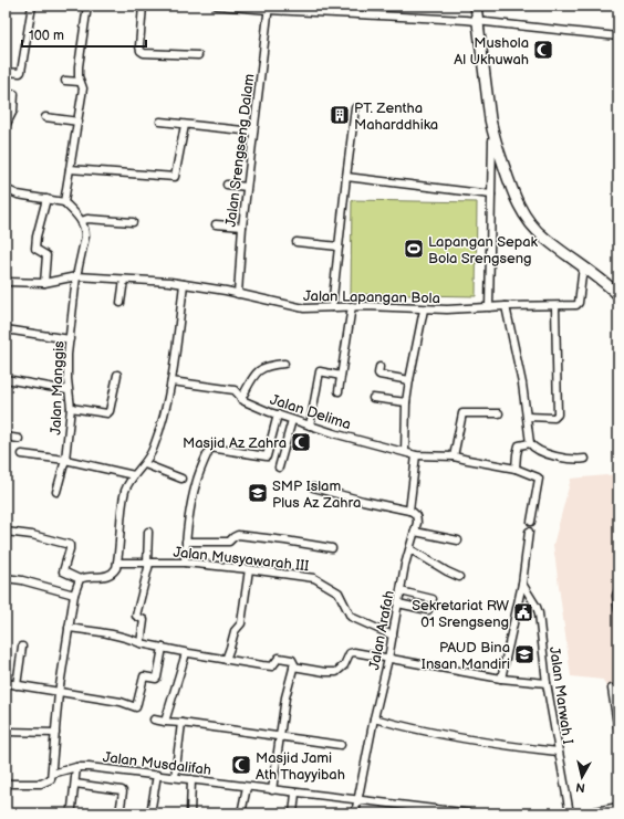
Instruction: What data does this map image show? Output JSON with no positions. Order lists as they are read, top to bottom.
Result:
{
  "streets": {
    "street": [
      "Jalan Srengseng Dalam",
      "Jalan Lapangan Bola",
      "Jalan Manggis",
      "Jalan Delima",
      "Jalan Musyawarah III",
      "Jalan Arafah",
      "Jalan Marwah I",
      "Jalan Musdalifah"
    ]
  },
  "crossings": [
    ["Jalan Srengseng Dalam", "Jalan Lapangan Bola"],
    ["Jalan Lapangan Bola", "Jalan Manggis"],
    ["Jalan Delima", "Jalan Arafah"],
    ["Jalan Musyawarah III", "Jalan Arafah"],
    ["Jalan Arafah", "Jalan Musdalifah"]
  ],
  "places": {
    "mosque": ["Mushola Al Ukhuwah", "Masjid Az Zahra", "Masjid Jami Ath Thayyibah"],
    "building": ["PT. Zentha Maharddhika"],
    "sports": ["Lapangan Sepak Bola Srengseng"],
    "school or university": ["SMP Islam Plus Az Zahra", "PAUD Bina Insan Mandiri"],
    "public building": ["Sekretariat RW 01 Srengseng"]
  },
  "scale_bar": "100 m",
  "north": "bottom"
}
